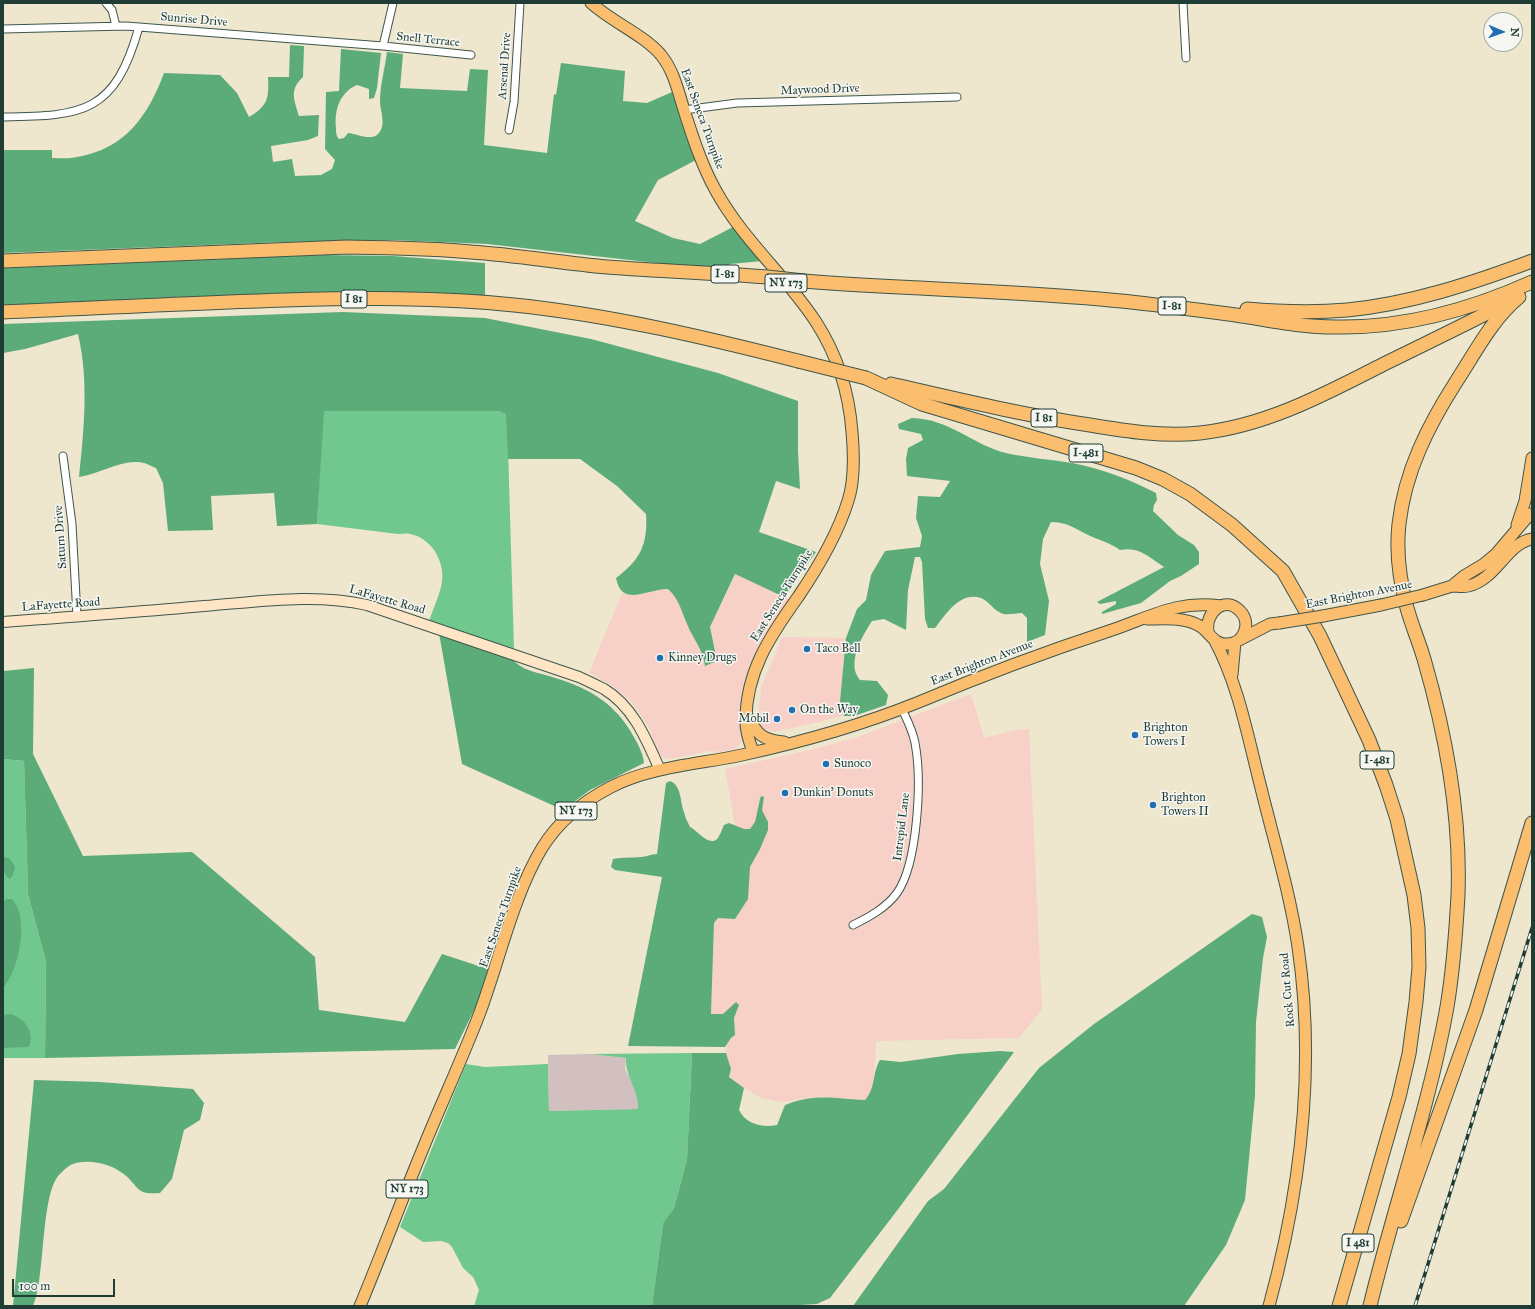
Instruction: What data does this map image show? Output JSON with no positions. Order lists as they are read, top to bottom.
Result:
{
  "streets": {
    "highway": [
      "I-81",
      "I 81",
      "I-481",
      "I 481"
    ],
    "main road": [
      "East Seneca Turnpike",
      "NY 173",
      "East Brighton Avenue",
      "Rock Cut Road"
    ],
    "street": [
      "Sunrise Drive",
      "Snell Terrace",
      "Arsenal Drive",
      "Maywood Drive",
      "Saturn Drive",
      "LaFayette Road",
      "Intrepid Lane"
    ]
  },
  "crossings": [
    ["Sunrise Drive", "Snell Terrace"],
    ["Maywood Drive", "East Seneca Turnpike"],
    ["East Seneca Turnpike", "East Brighton Avenue"],
    ["East Seneca Turnpike", "LaFayette Road"],
    ["I 81", "I-481"],
    ["I-481", "I 481"],
    ["Saturn Drive", "LaFayette Road"],
    ["East Brighton Avenue", "Intrepid Lane"],
    ["East Brighton Avenue", "Rock Cut Road"]
  ],
  "places": [
    "Taco Bell",
    "Kinney Drugs",
    "On the Way",
    "Mobil",
    "Brighton Towers I",
    "Sunoco",
    "Dunkin' Donuts",
    "Brighton Towers II"
  ],
  "scale_bar": "100 m",
  "north": "right"
}
